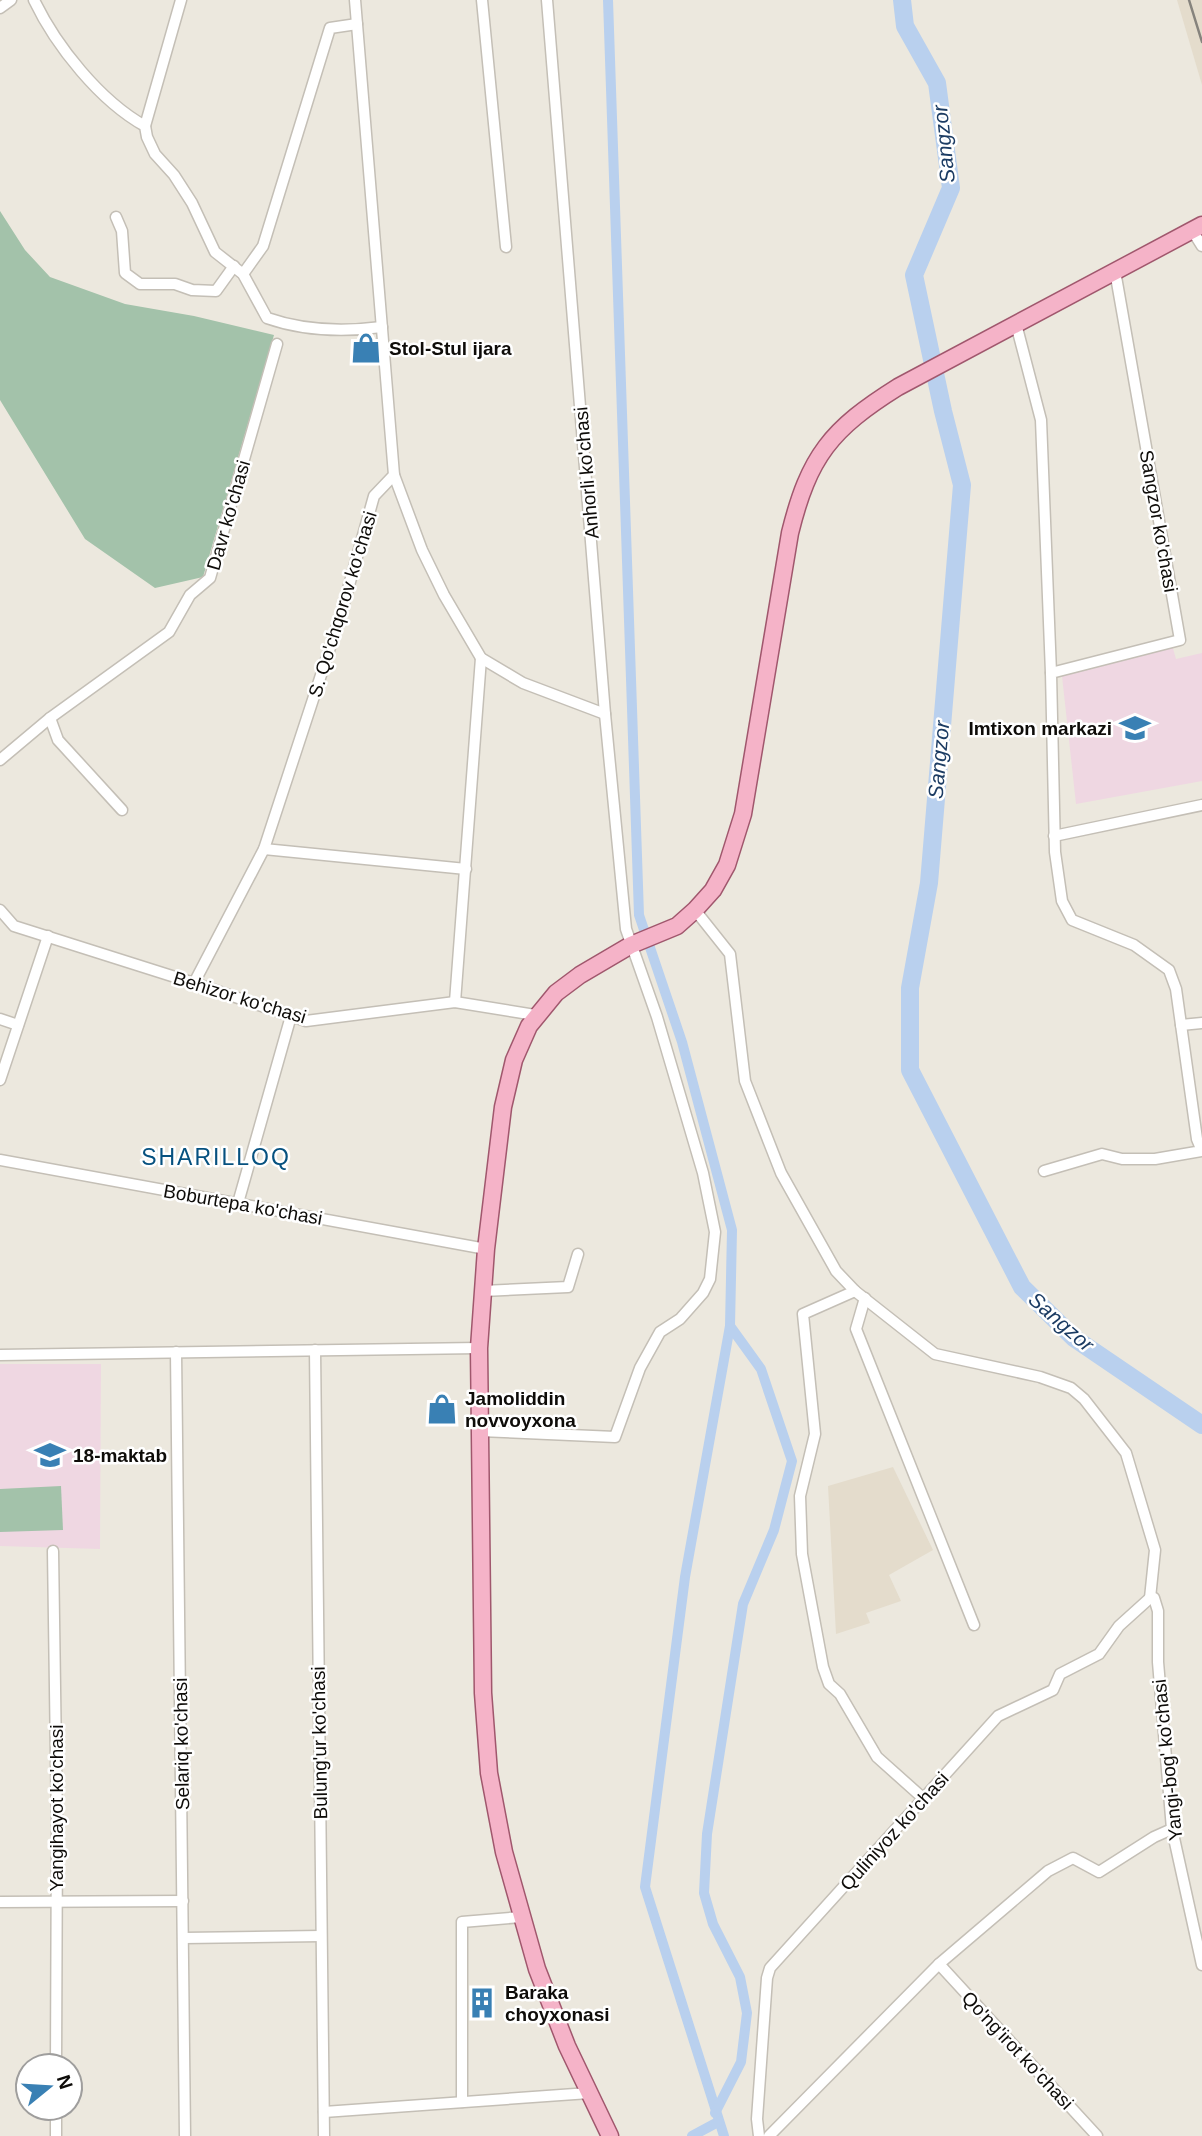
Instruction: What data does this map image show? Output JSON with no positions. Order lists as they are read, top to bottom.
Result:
{
  "streets": {
    "street": [
      "Anhorli ko'chasi",
      "Davr ko'chasi",
      "Sangzor ko'chasi",
      "S. Qo'chqorov ko'chasi",
      "Behizor ko'chasi",
      "Boburtepa ko'chasi",
      "Bulung'ur ko'chasi",
      "Selariq ko'chasi",
      "Yangi-bog' ko'chasi",
      "Yangihayot ko'chasi",
      "Quliniyoz ko'chasi",
      "Qo'ng'irot ko'chasi"
    ]
  },
  "crossings": [
    ["S. Qo'chqorov ko'chasi", "Behizor ko'chasi"],
    ["Yangi-bog' ko'chasi", "Quliniyoz ko'chasi"]
  ],
  "districts": ["SHARILLOQ"],
  "water": ["Sangzor"],
  "places": {
    "shop": ["Stol-Stul ijara", "Jamoliddin novvoyxona"],
    "school or university": ["Imtixon markazi", "18-maktab"],
    "building": ["Baraka choyxonasi"]
  },
  "north": "right"
}
